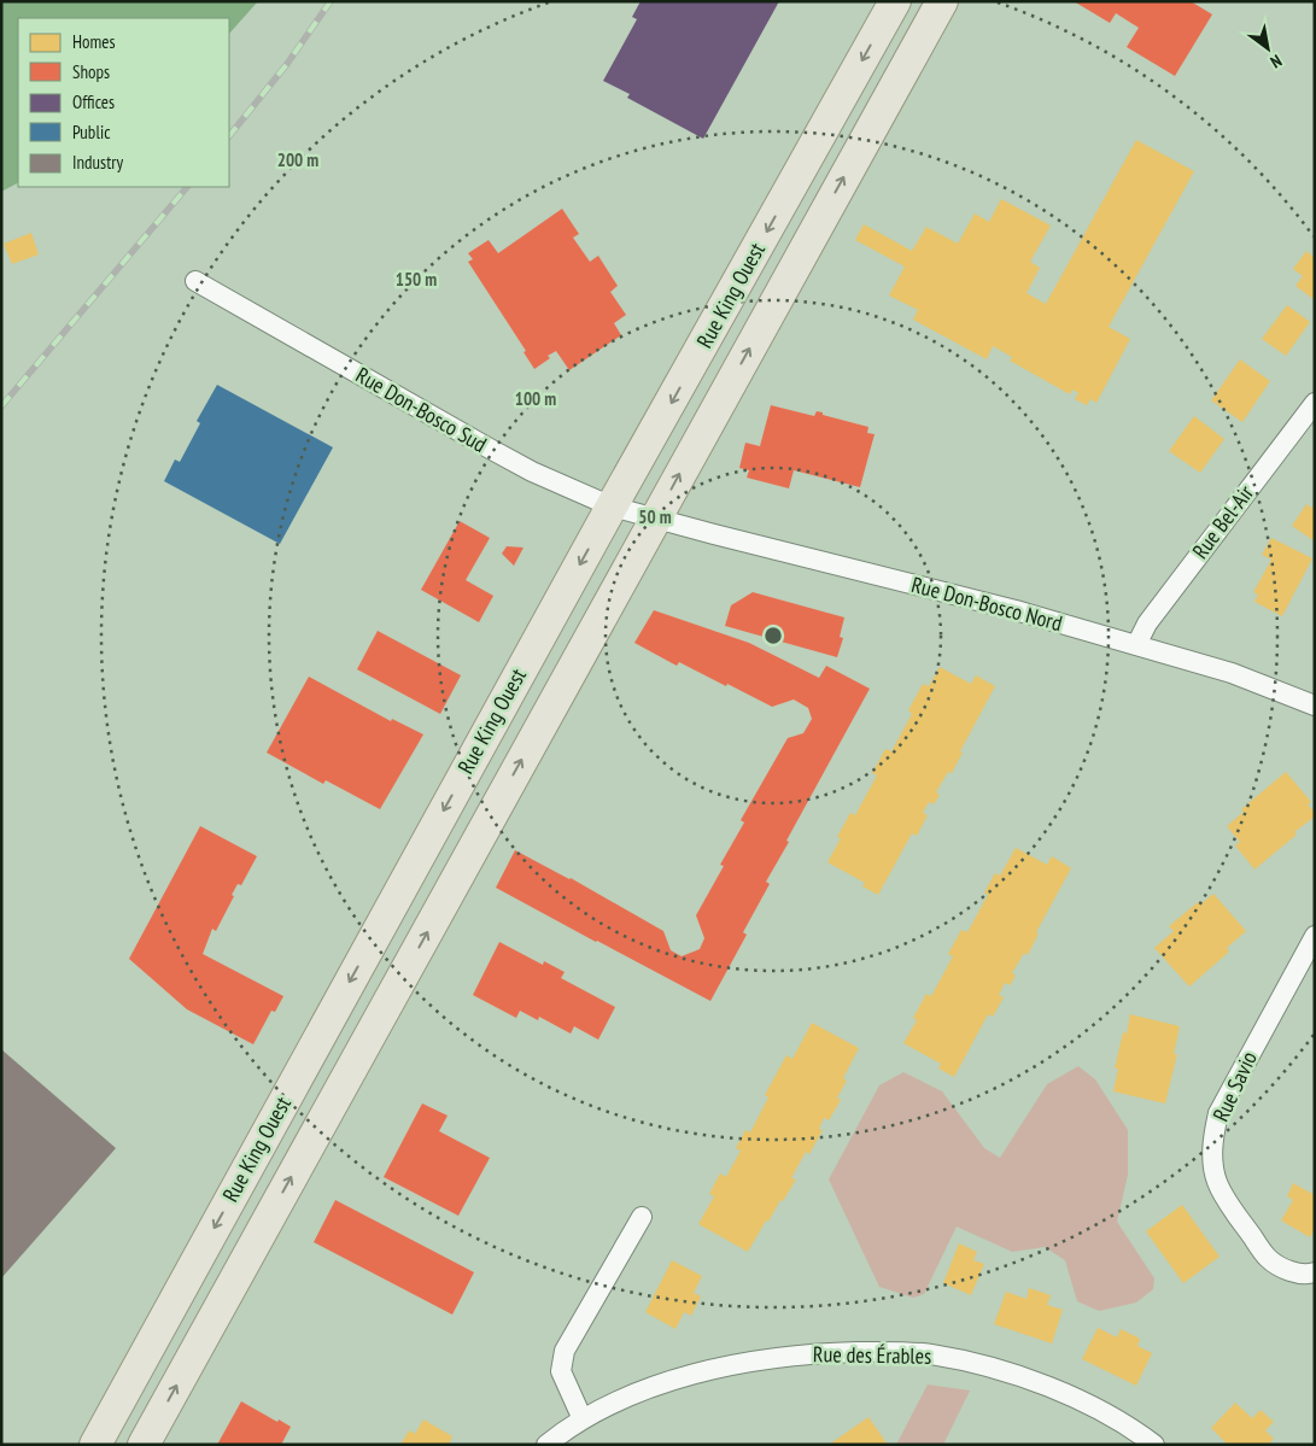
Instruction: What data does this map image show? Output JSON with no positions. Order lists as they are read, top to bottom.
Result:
{
  "streets": {
    "main road": ["Rue King Ouest"],
    "street": [
      "Rue Don-Bosco Sud",
      "Rue Bel-Air",
      "Rue Don-Bosco Nord",
      "Rue Savio",
      "Rue des Érables"
    ]
  },
  "crossings": [
    ["Rue King Ouest", "Rue Don-Bosco Sud"],
    ["Rue King Ouest", "Rue Don-Bosco Nord"],
    ["Rue Don-Bosco Sud", "Rue Don-Bosco Nord"],
    ["Rue Bel-Air", "Rue Don-Bosco Nord"]
  ],
  "legend": [
    "Homes",
    "Shops",
    "Offices",
    "Public",
    "Industry"
  ],
  "north": "bottom right",
  "rings": [
    "200 m",
    "150 m",
    "100 m",
    "50 m"
  ]
}
